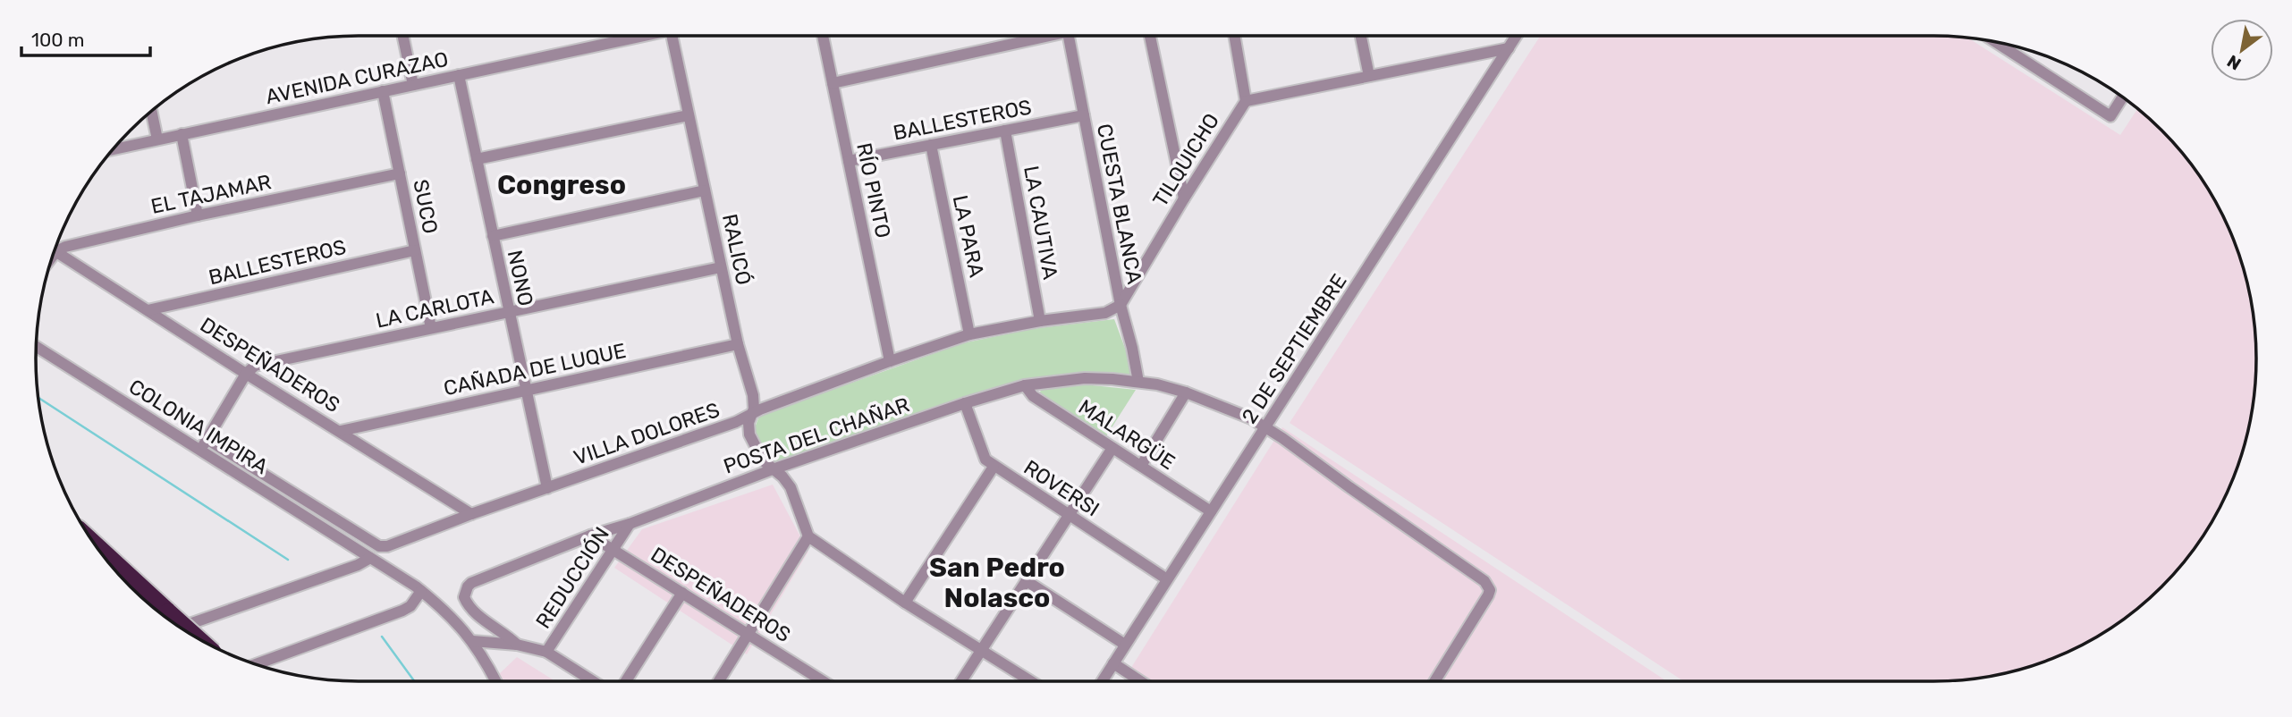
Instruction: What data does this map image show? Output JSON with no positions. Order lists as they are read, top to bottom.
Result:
{
  "streets": {
    "street": [
      "AVENIDA CURAZAO",
      "BALLESTEROS",
      "TILQUICHO",
      "RÍO PINTO",
      "EL TAJAMAR",
      "CUESTA BLANCA",
      "SUCO",
      "LA CAUTIVA",
      "LA PARA",
      "RALICÓ",
      "NONO",
      "LA CARLOTA",
      "2 DE SEPTIEMBRE",
      "DESPEÑADEROS",
      "CAÑADA DE LUQUE",
      "COLONIA IMPIRA",
      "VILLA DOLORES",
      "MALARGÜE",
      "POSTA DEL CHAÑAR",
      "ROVERSI",
      "REDUCCIÓN"
    ]
  },
  "crossings": [
    ["AVENIDA CURAZAO", "SUCO"],
    ["AVENIDA CURAZAO", "NONO"],
    ["BALLESTEROS", "RÍO PINTO"],
    ["BALLESTEROS", "CUESTA BLANCA"],
    ["BALLESTEROS", "SUCO"],
    ["BALLESTEROS", "LA CAUTIVA"],
    ["BALLESTEROS", "LA PARA"],
    ["BALLESTEROS", "DESPEÑADEROS"],
    ["TILQUICHO", "CUESTA BLANCA"],
    ["TILQUICHO", "VILLA DOLORES"],
    ["RÍO PINTO", "VILLA DOLORES"],
    ["EL TAJAMAR", "SUCO"],
    ["CUESTA BLANCA", "VILLA DOLORES"],
    ["CUESTA BLANCA", "POSTA DEL CHAÑAR"],
    ["SUCO", "LA CARLOTA"],
    ["LA CAUTIVA", "VILLA DOLORES"],
    ["LA PARA", "VILLA DOLORES"],
    ["RALICÓ", "LA CARLOTA"],
    ["RALICÓ", "CAÑADA DE LUQUE"],
    ["RALICÓ", "VILLA DOLORES"],
    ["RALICÓ", "POSTA DEL CHAÑAR"],
    ["NONO", "LA CARLOTA"],
    ["NONO", "CAÑADA DE LUQUE"],
    ["NONO", "VILLA DOLORES"],
    ["LA CARLOTA", "DESPEÑADEROS"],
    ["2 DE SEPTIEMBRE", "MALARGÜE"],
    ["2 DE SEPTIEMBRE", "POSTA DEL CHAÑAR"],
    ["2 DE SEPTIEMBRE", "ROVERSI"],
    ["DESPEÑADEROS", "CAÑADA DE LUQUE"],
    ["DESPEÑADEROS", "VILLA DOLORES"],
    ["DESPEÑADEROS", "POSTA DEL CHAÑAR"],
    ["DESPEÑADEROS", "REDUCCIÓN"],
    ["MALARGÜE", "POSTA DEL CHAÑAR"],
    ["POSTA DEL CHAÑAR", "ROVERSI"],
    ["POSTA DEL CHAÑAR", "REDUCCIÓN"]
  ],
  "districts": ["Congreso", "San Pedro Nolasco"],
  "scale_bar": "100 m",
  "north": "bottom left"
}
